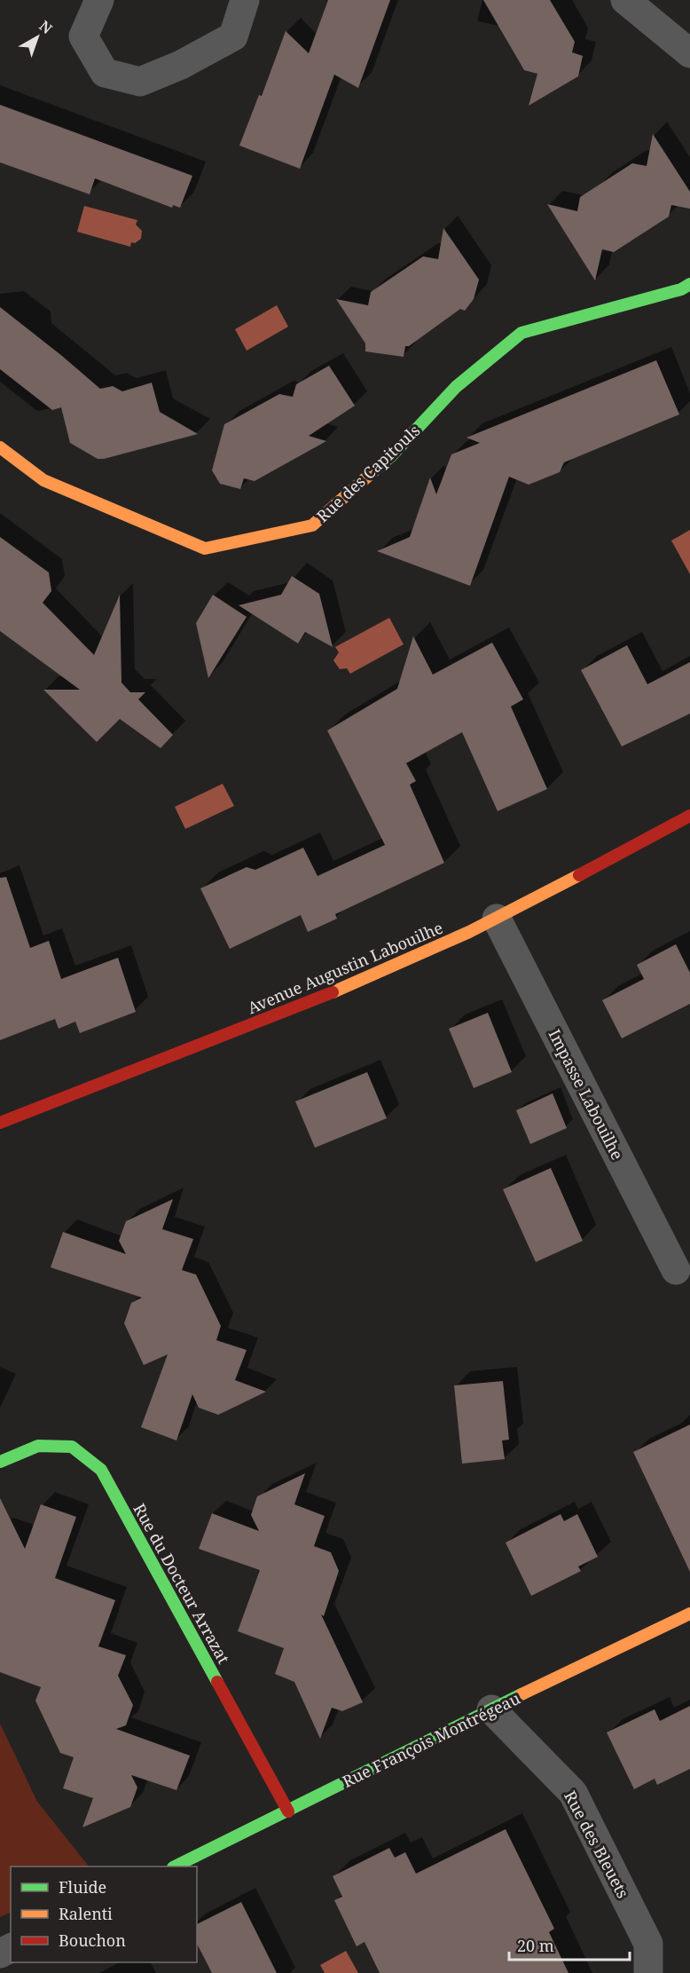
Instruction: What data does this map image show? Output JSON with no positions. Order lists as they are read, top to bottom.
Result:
{
  "streets": {
    "street": [
      "Rue des Capitouls",
      "Avenue Augustin Labouilhe",
      "Impasse Labouilhe",
      "Rue du Docteur Arrazat",
      "Rue François Montrégeau",
      "Rue des Bleuets"
    ]
  },
  "crossings": [
    ["Avenue Augustin Labouilhe", "Impasse Labouilhe"],
    ["Rue du Docteur Arrazat", "Rue François Montrégeau"],
    ["Rue François Montrégeau", "Rue des Bleuets"]
  ],
  "legend": ["Fluide", "Ralenti", "Bouchon"],
  "scale_bar": "20 m",
  "north": "top right"
}
